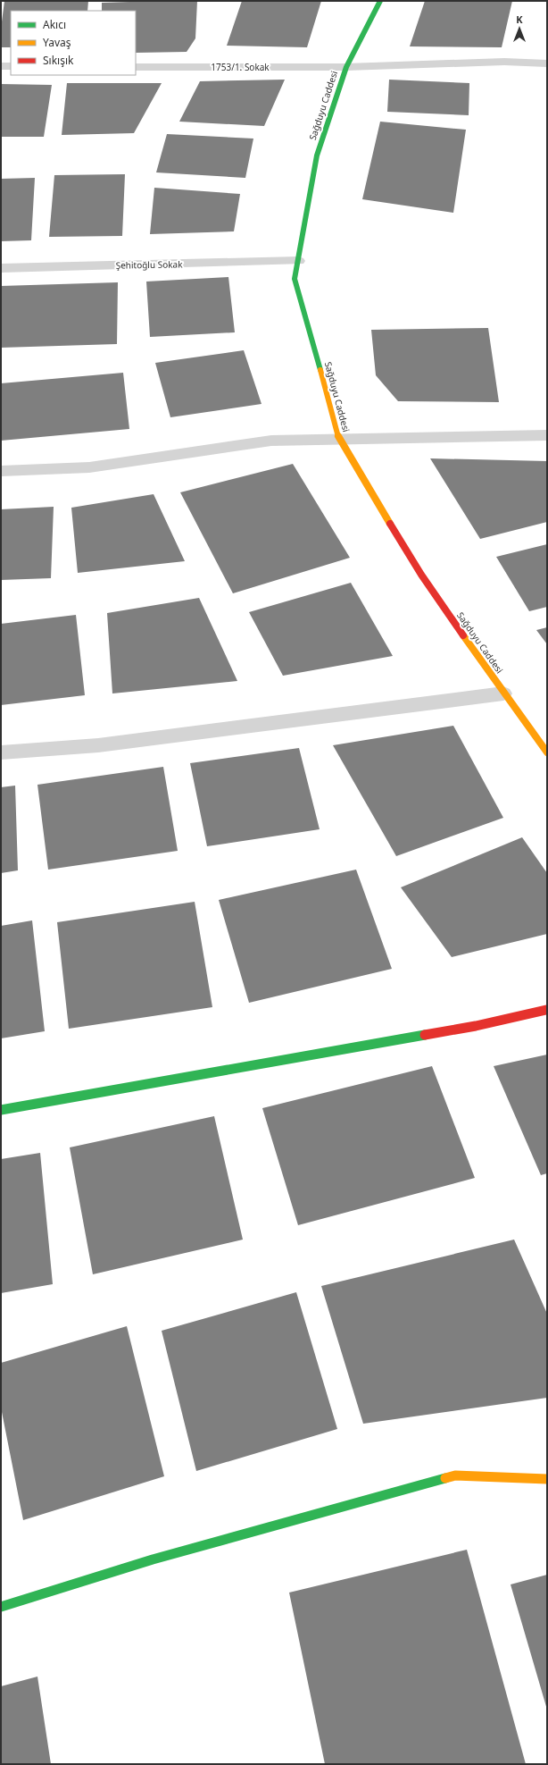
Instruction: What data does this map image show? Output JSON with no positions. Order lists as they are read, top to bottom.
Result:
{
  "streets": {
    "street": ["1753/1. Sokak", "Sağduyu Caddesi", "Şehitoğlu Sokak"]
  },
  "crossings": [
    ["1753/1. Sokak", "Sağduyu Caddesi"],
    ["Sağduyu Caddesi", "Şehitoğlu Sokak"]
  ],
  "legend": ["Akıcı", "Yavaş", "Sıkışık"],
  "north": "top"
}
